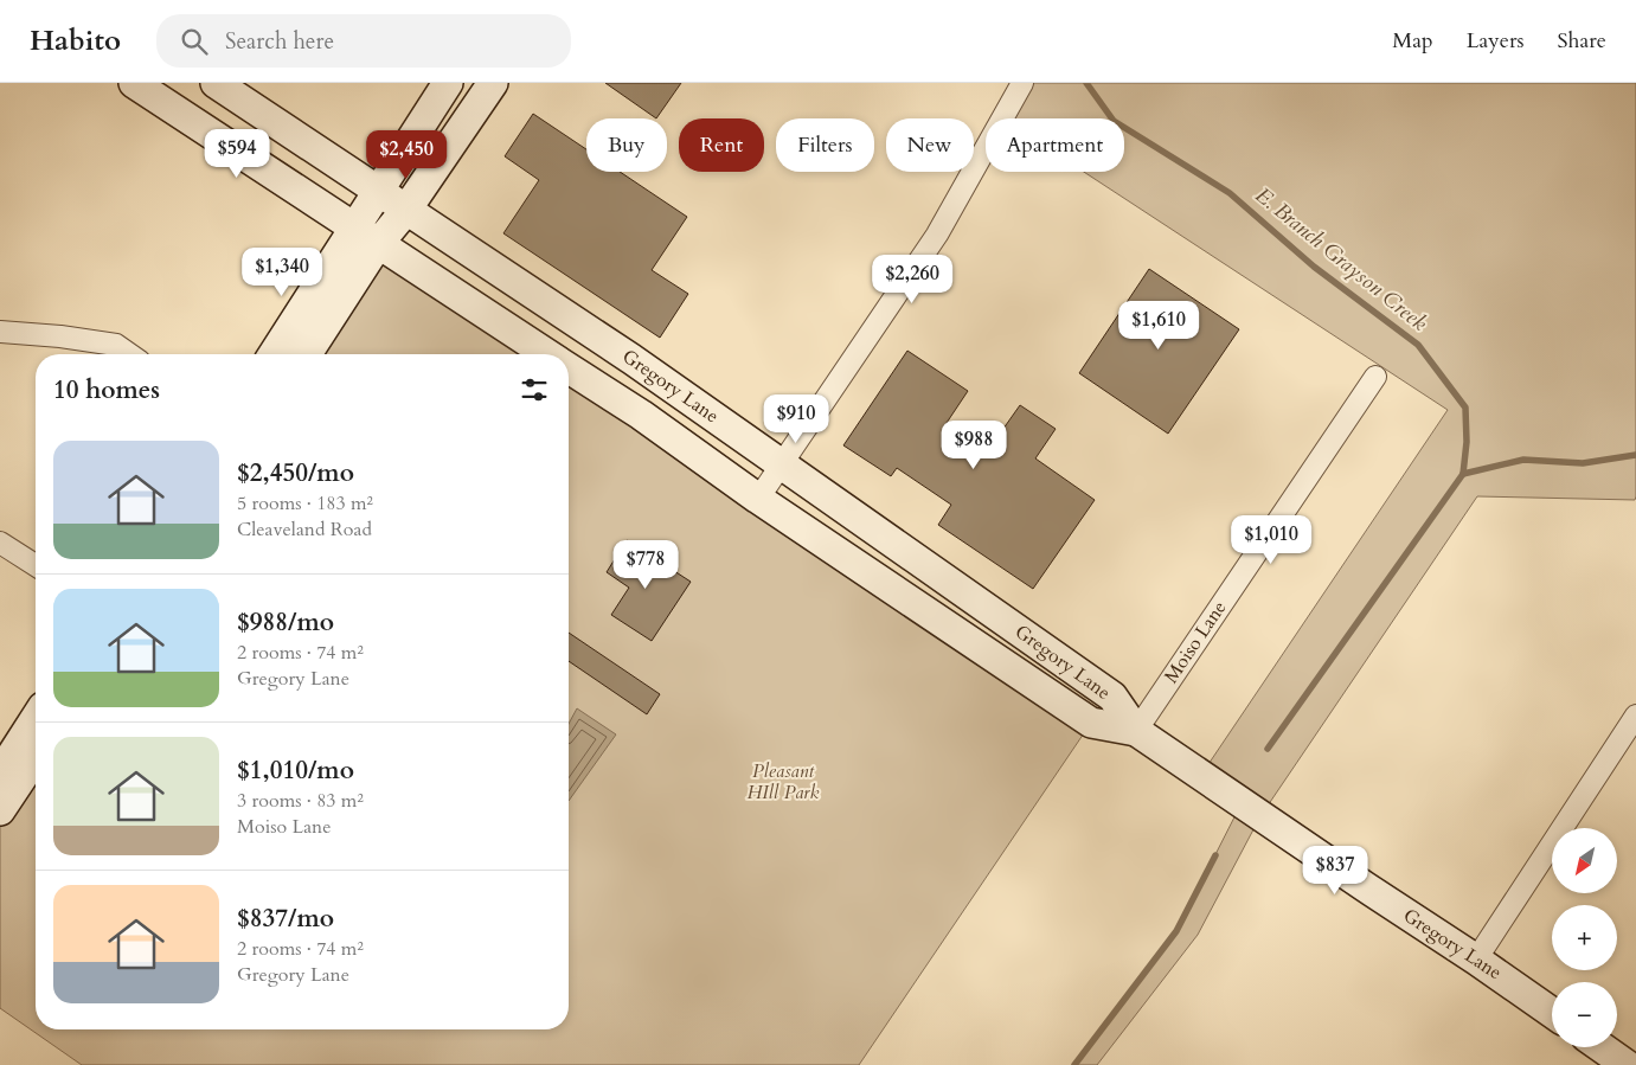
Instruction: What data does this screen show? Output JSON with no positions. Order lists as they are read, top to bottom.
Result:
{
  "streets": {
    "main road": ["Gregory Lane"],
    "street": ["Moiso Lane"]
  },
  "crossings": [
    ["Gregory Lane", "Moiso Lane"]
  ],
  "water": ["E. Branch Grayson Creek"],
  "parks": ["Pleasant HIll Park"],
  "north": "bottom left",
  "page": {
    "header": "Habito",
    "search": "Search here",
    "nav": ["Map", "Layers", "Share"],
    "chip": [
      "Buy",
      "Rent",
      "Filters",
      "New",
      "Apartment"
    ],
    "price": [
      "$594",
      "$2,450",
      "$1,340",
      "$2,260",
      "$1,610",
      "$910",
      "$988",
      "$1,010",
      "$778",
      "$837"
    ],
    "heading": "10 homes",
    "list": [
      {
        "name": "$2,450/mo",
        "note": "5 rooms · 183 m² · Cleaveland Road"
      },
      {
        "name": "$988/mo",
        "note": "2 rooms · 74 m² · Gregory Lane"
      },
      {
        "name": "$1,010/mo",
        "note": "3 rooms · 83 m² · Moiso Lane"
      },
      {
        "name": "$837/mo",
        "note": "2 rooms · 74 m² · Gregory Lane"
      }
    ],
    "map_buttons": ["+", "−"]
  }
}
